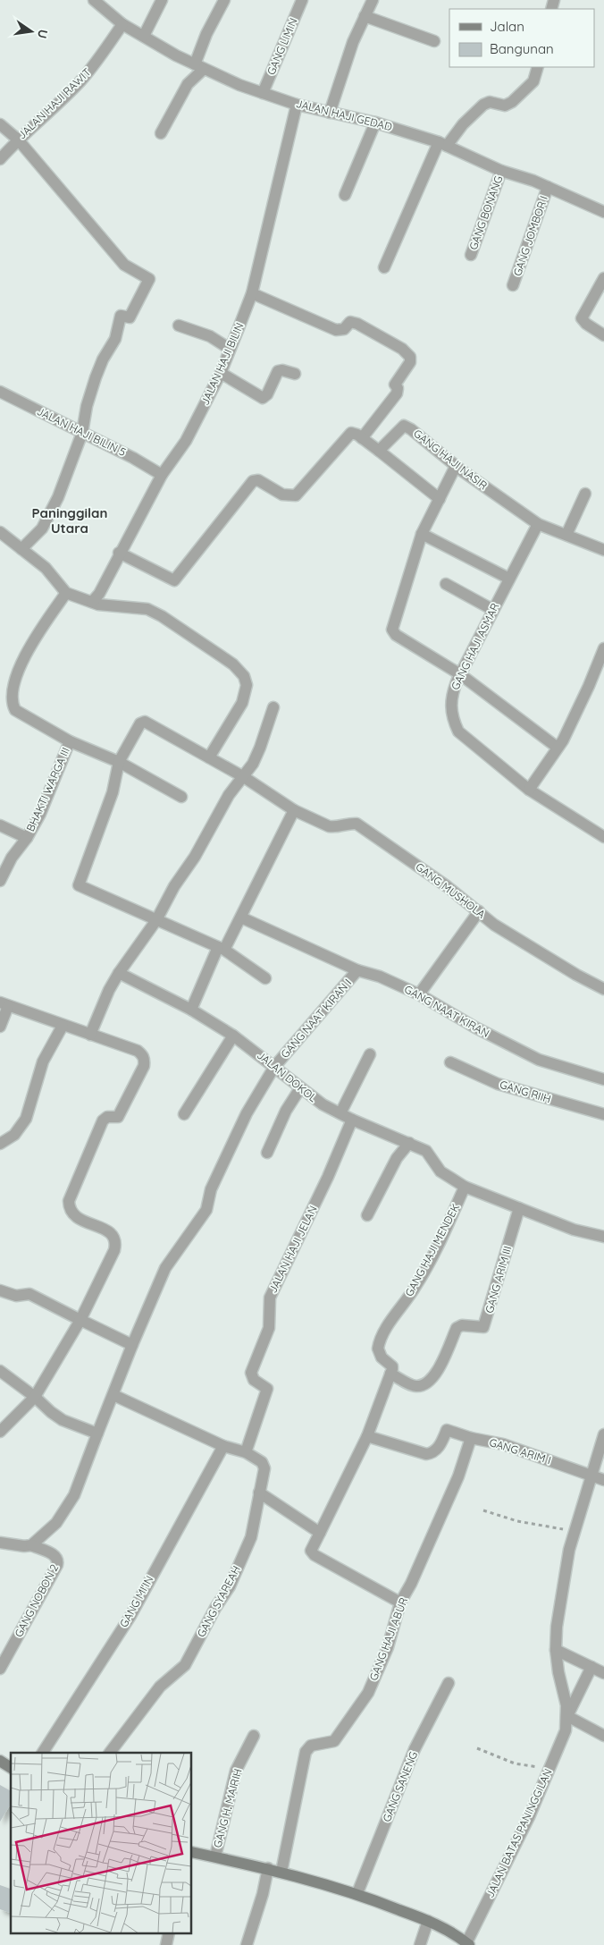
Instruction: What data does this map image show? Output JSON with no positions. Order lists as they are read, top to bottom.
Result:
{
  "streets": {
    "street": [
      "GANG LIMIN",
      "JALAN HAJI RAWIT",
      "JALAN HAJI GEDAD",
      "GANG BONANG",
      "GANG JOMBOR I",
      "JALAN HAJI BILIN",
      "JALAN HAJI BILIN 5",
      "GANG HAJI NASIR",
      "GANG HAJI ASMAR",
      "BHAKTI WARGA III",
      "GANG MUSHOLA",
      "GANG NAAT KIRAN",
      "GANG NAAT KIRAN I",
      "JALAN DOKOL",
      "GANG RIIH",
      "JALAN HAJI JELAN",
      "GANG HAJI MENDEK",
      "GANG ARIM III",
      "GANG ARIM I",
      "GANG NOBON 2",
      "GANG MI'IN",
      "GANG SYAREAH",
      "GANG HAJI ABUR",
      "GANG SANENG",
      "GANG H. MAIRIH",
      "JALAN BATAS PANINGGILAN"
    ]
  },
  "crossings": [
    ["GANG LIMIN", "JALAN HAJI GEDAD"],
    ["JALAN HAJI RAWIT", "JALAN HAJI GEDAD"],
    ["JALAN HAJI GEDAD", "GANG BONANG"],
    ["JALAN HAJI GEDAD", "GANG JOMBOR I"],
    ["JALAN HAJI GEDAD", "JALAN HAJI BILIN"],
    ["JALAN HAJI BILIN", "JALAN HAJI BILIN 5"],
    ["GANG HAJI NASIR", "GANG HAJI ASMAR"],
    ["GANG NAAT KIRAN", "GANG NAAT KIRAN I"],
    ["GANG NAAT KIRAN I", "JALAN DOKOL"],
    ["GANG NAAT KIRAN I", "GANG NOBON 2"],
    ["GANG NAAT KIRAN I", "GANG SYAREAH"],
    ["JALAN DOKOL", "JALAN HAJI JELAN"],
    ["JALAN DOKOL", "GANG HAJI MENDEK"],
    ["JALAN DOKOL", "GANG ARIM III"],
    ["JALAN HAJI JELAN", "GANG SYAREAH"],
    ["GANG HAJI MENDEK", "GANG ARIM III"],
    ["GANG ARIM I", "GANG HAJI ABUR"],
    ["GANG ARIM I", "JALAN BATAS PANINGGILAN"],
    ["GANG MI'IN", "GANG SYAREAH"]
  ],
  "districts": ["Paninggilan Utara"],
  "legend": ["Jalan", "Bangunan"],
  "north": "right"
}
